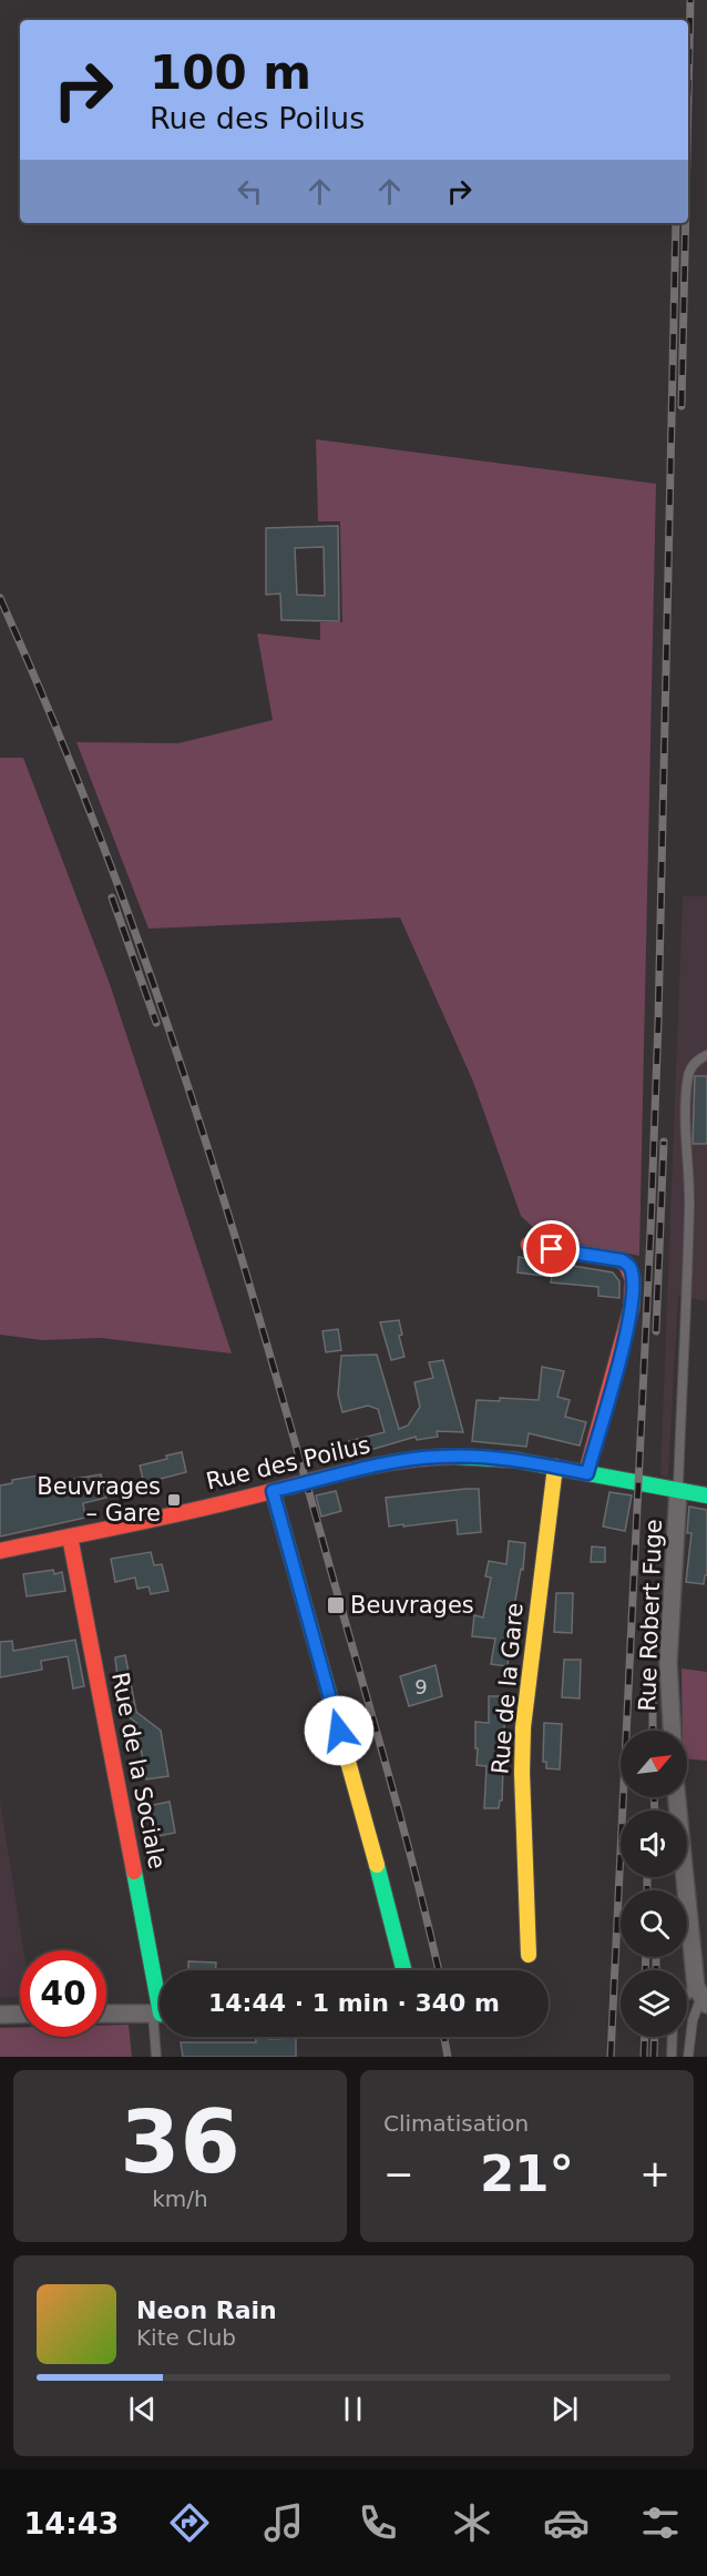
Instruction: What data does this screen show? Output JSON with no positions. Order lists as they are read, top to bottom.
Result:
{
  "streets": {
    "street": [
      "Rue des Poilus",
      "Rue Robert Fuge",
      "Rue de la Gare",
      "Rue de la Sociale"
    ]
  },
  "crossings": [
    ["Rue des Poilus", "Rue Robert Fuge"],
    ["Rue des Poilus", "Rue de la Gare"],
    ["Rue des Poilus", "Rue de la Sociale"]
  ],
  "places": {
    "transit": ["Beuvrages – Gare", "Beuvrages"]
  },
  "house_numbers": ["9"],
  "north": "top right",
  "page": {
    "turn": ["100 m", "Rue des Poilus"],
    "limit": "40",
    "trip": "14:44 · 1 min · 340 m",
    "tile": [
      ["36", "km/h"],
      "Climatisation"
    ],
    "heat": ["−", "21°", "+"],
    "song": ["Neon Rain", "Kite Club"],
    "tabs": "14:43"
  }
}
